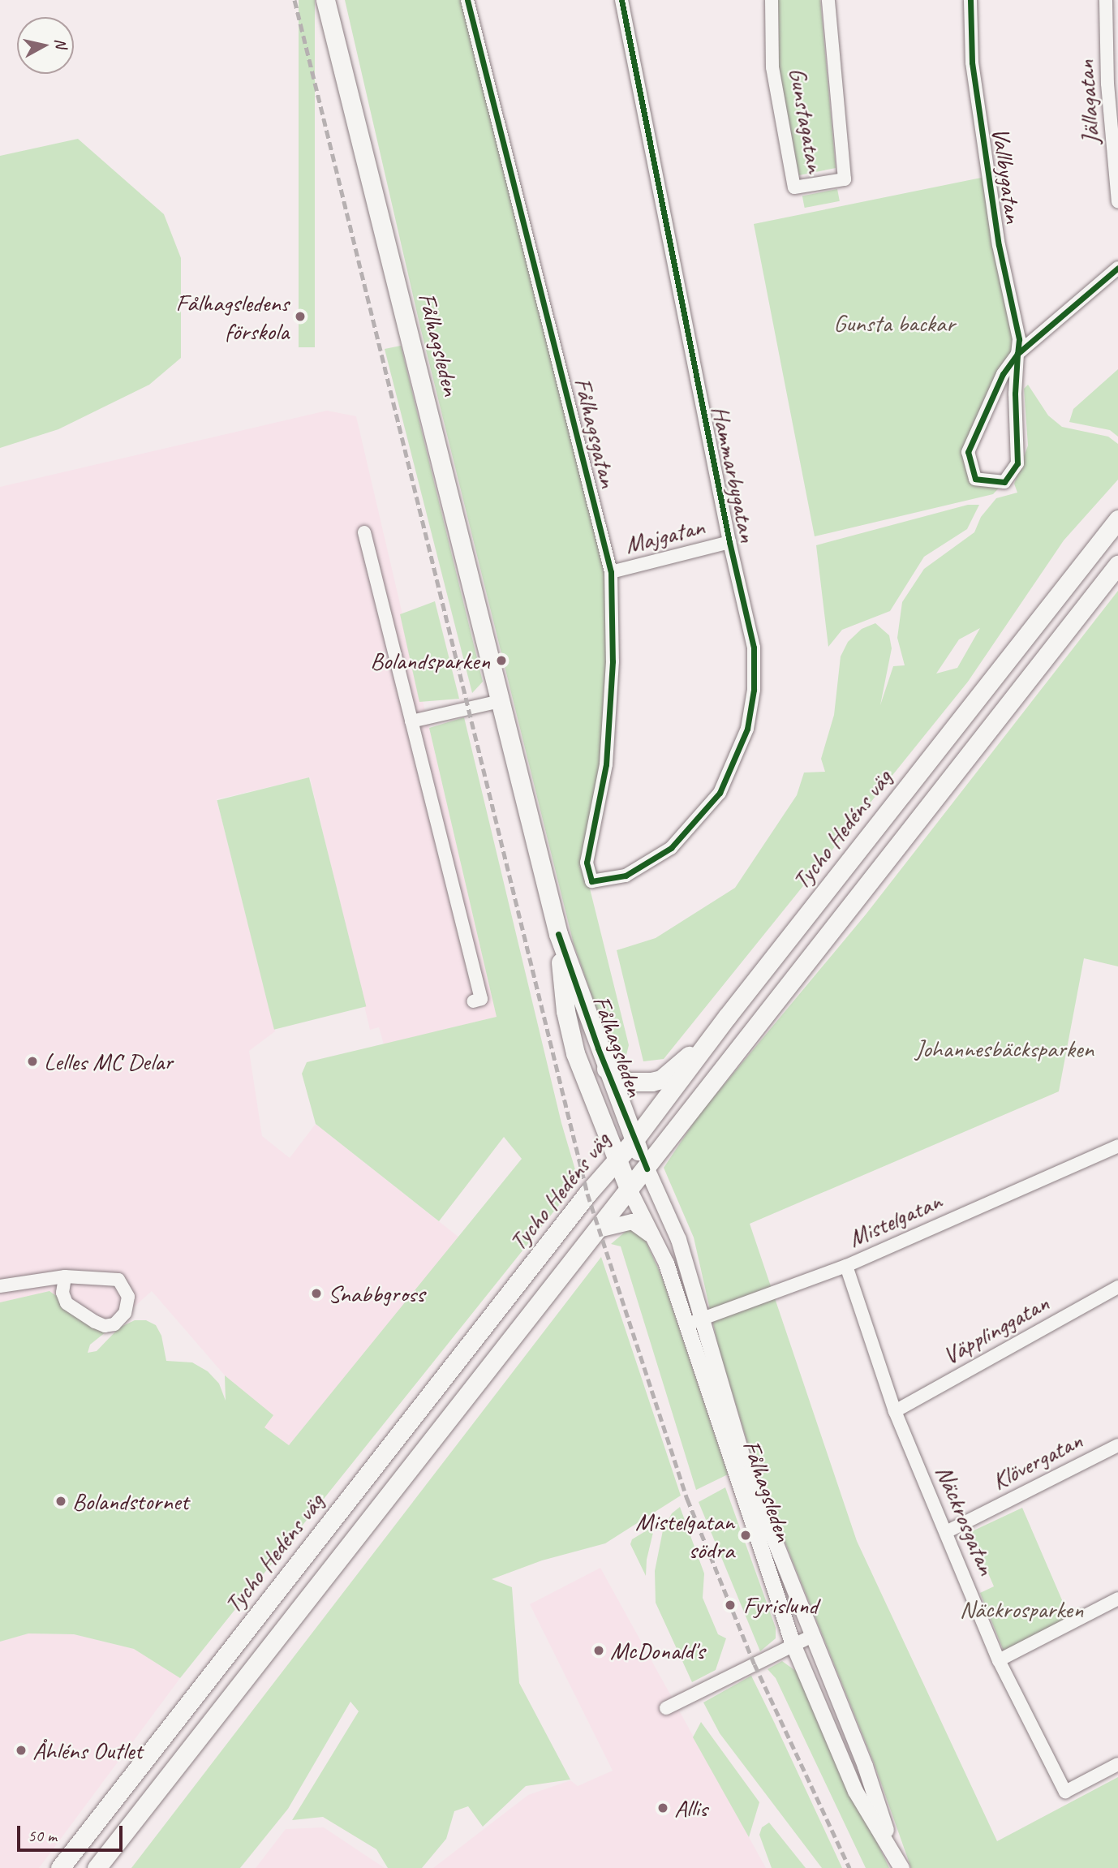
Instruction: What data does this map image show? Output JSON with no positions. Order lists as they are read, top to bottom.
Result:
{
  "streets": {
    "main road": ["Fålhagsleden", "Tycho Hedéns väg"],
    "street": [
      "Jällagatan",
      "Gunstagatan",
      "Vallbygatan",
      "Fålhagsgatan",
      "Hammarbygatan",
      "Majgatan",
      "Mistelgatan",
      "Väpplinggatan",
      "Klövergatan",
      "Näckrosgatan"
    ]
  },
  "crossings": [
    ["Fålhagsleden", "Tycho Hedéns väg"],
    ["Fålhagsleden", "Mistelgatan"],
    ["Fålhagsgatan", "Hammarbygatan"],
    ["Fålhagsgatan", "Majgatan"],
    ["Hammarbygatan", "Majgatan"],
    ["Mistelgatan", "Näckrosgatan"],
    ["Väpplinggatan", "Näckrosgatan"],
    ["Klövergatan", "Näckrosgatan"]
  ],
  "parks": ["Gunsta backar", "Johannesbäcksparken", "Näckrosparken"],
  "places": [
    "Fålhagsledens förskola",
    "Bolandsparken",
    "Lelles MC Delar",
    "Snabbgross",
    "Bolandstornet",
    "Mistelgatan södra",
    "Fyrislund",
    "McDonald's",
    "Åhléns Outlet",
    "Allis"
  ],
  "scale_bar": "50 m",
  "north": "right"
}
